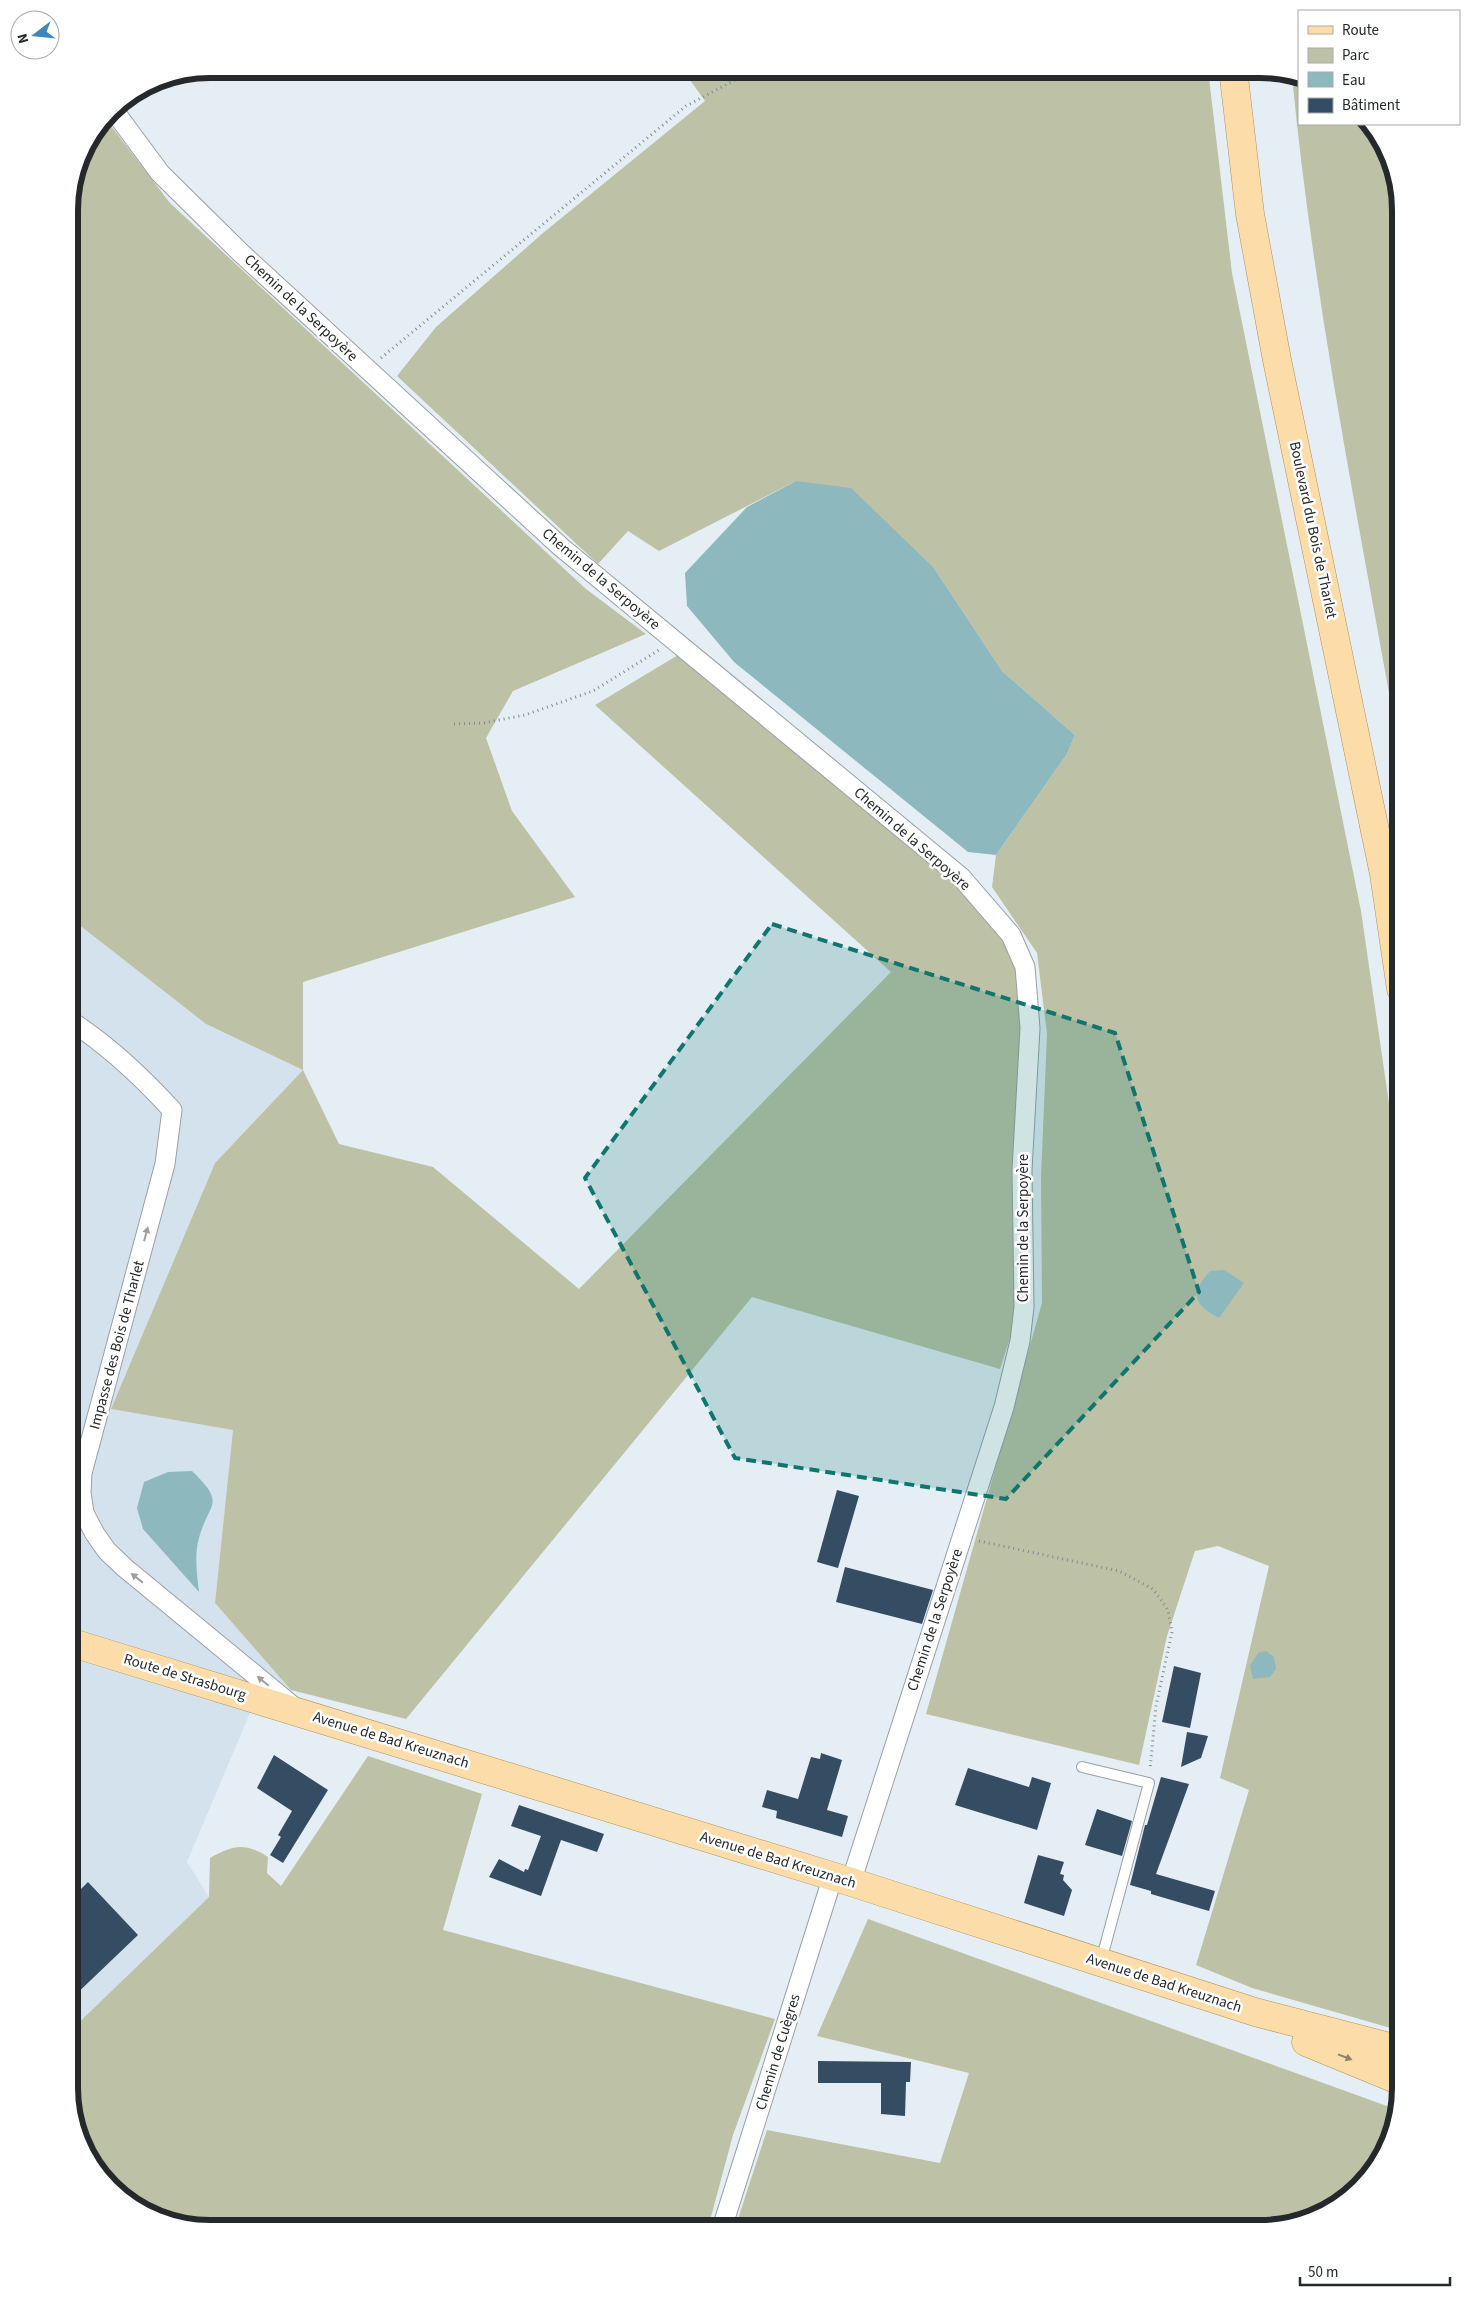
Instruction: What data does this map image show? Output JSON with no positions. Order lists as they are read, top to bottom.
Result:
{
  "streets": {
    "main road": ["Boulevard du Bois de Tharlet", "Route de Strasbourg", "Avenue de Bad Kreuznach"],
    "street": ["Chemin de la Serpoyère", "Impasse des Bois de Tharlet", "Chemin de Cuègres"]
  },
  "crossings": [
    ["Chemin de la Serpoyère", "Avenue de Bad Kreuznach"],
    ["Chemin de la Serpoyère", "Chemin de Cuègres"],
    ["Impasse des Bois de Tharlet", "Route de Strasbourg"],
    ["Impasse des Bois de Tharlet", "Avenue de Bad Kreuznach"],
    ["Route de Strasbourg", "Avenue de Bad Kreuznach"],
    ["Avenue de Bad Kreuznach", "Chemin de Cuègres"]
  ],
  "one_way": ["Impasse des Bois de Tharlet"],
  "legend": [
    "Route",
    "Parc",
    "Eau",
    "Bâtiment"
  ],
  "scale_bar": "50 m",
  "north": "left"
}
